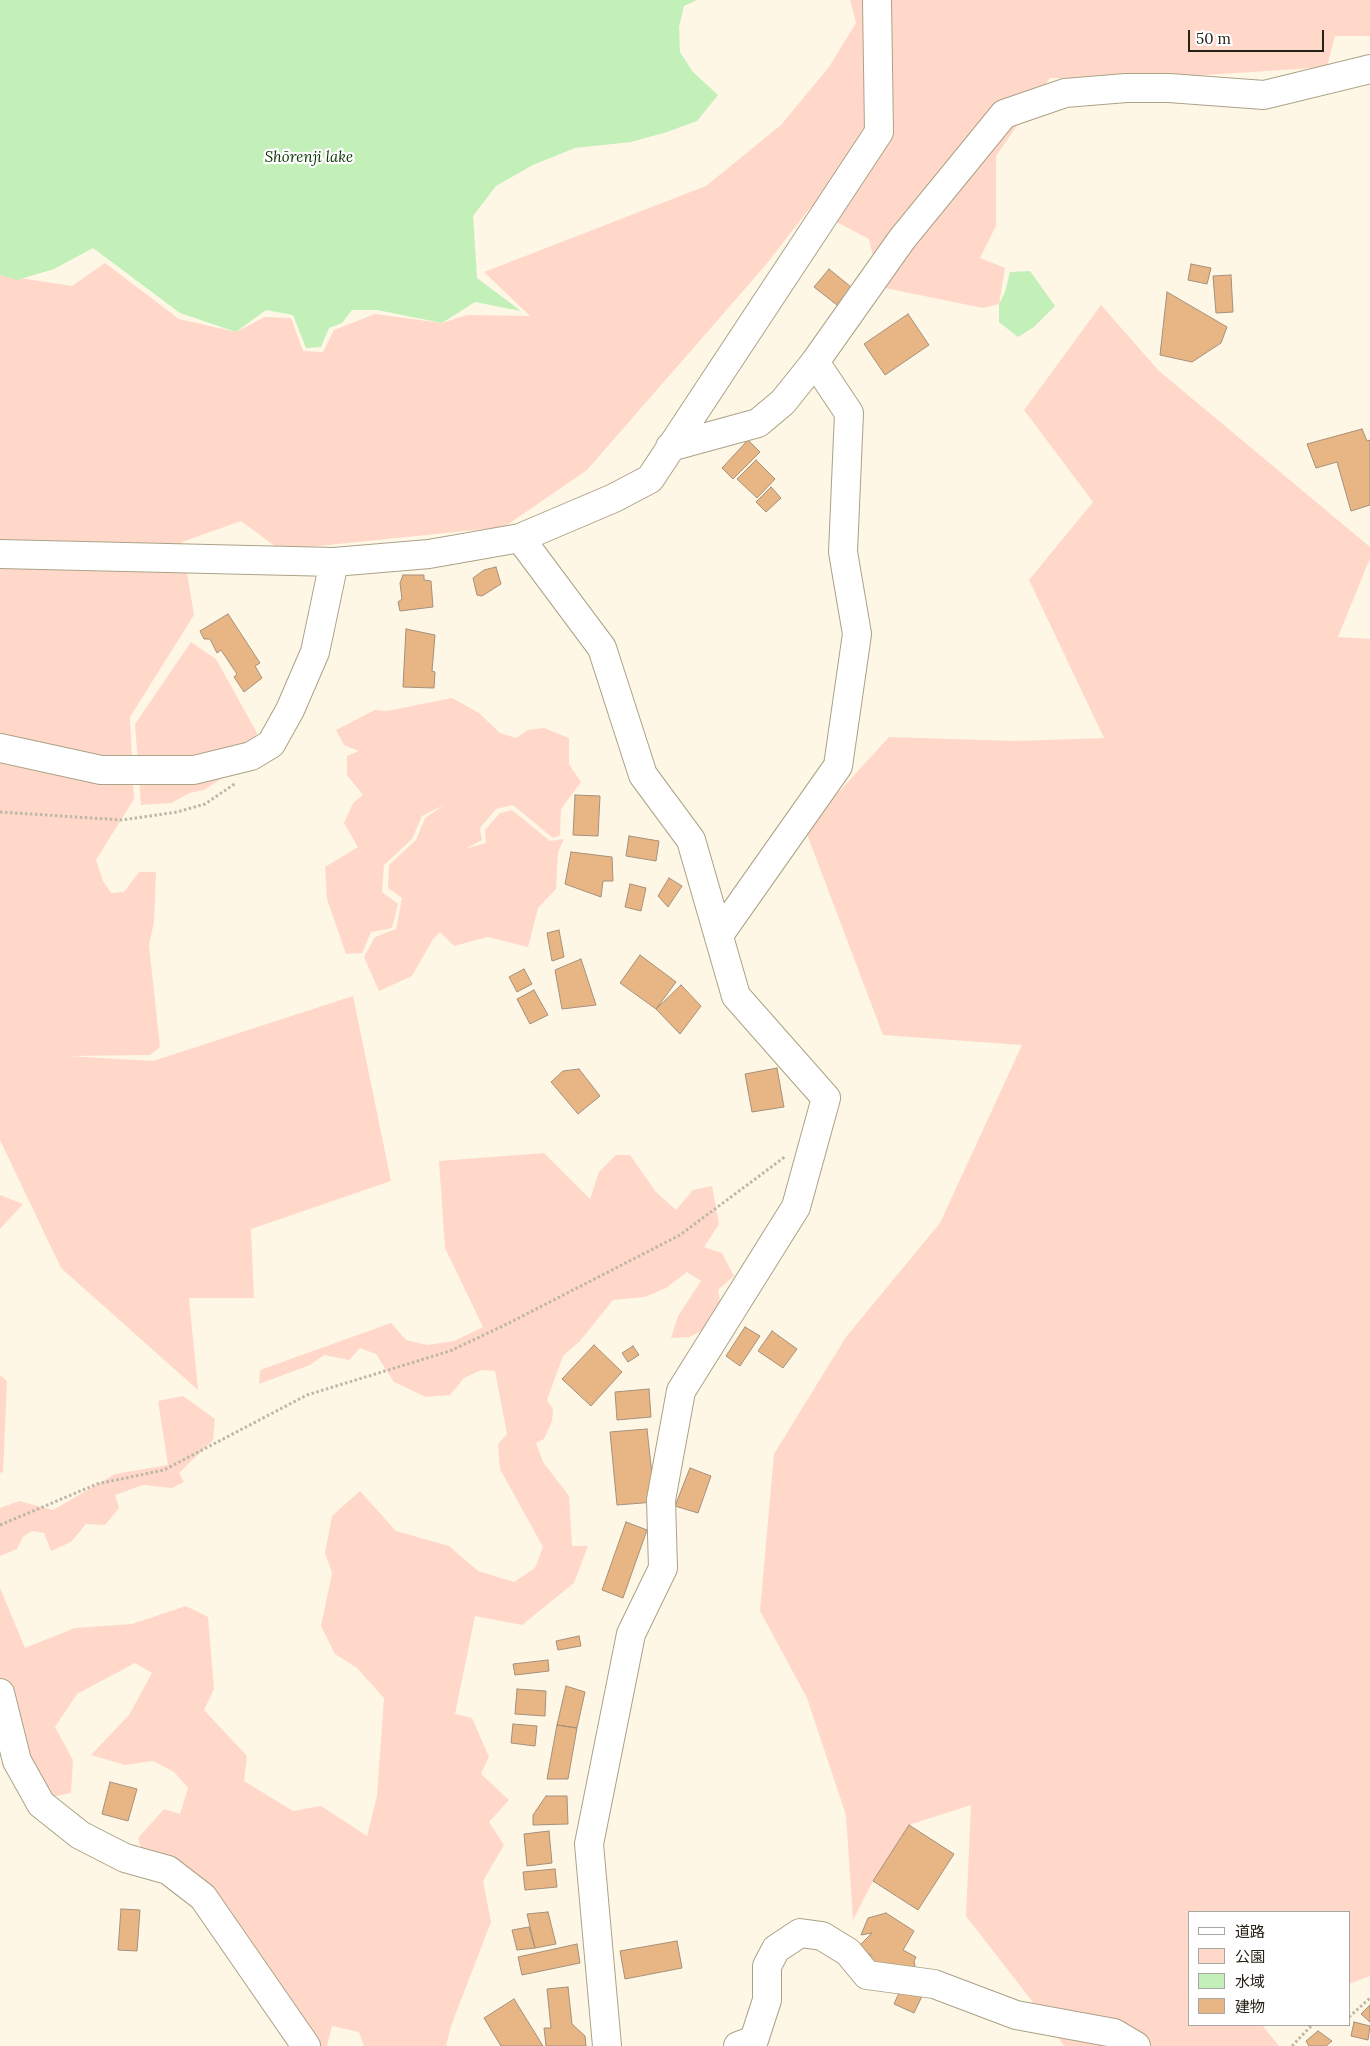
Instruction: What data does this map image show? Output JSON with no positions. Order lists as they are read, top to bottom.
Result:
{
  "water": ["Shōrenji lake"],
  "legend": [
    "道路",
    "公園",
    "水域",
    "建物"
  ],
  "scale_bar": "50 m"
}
